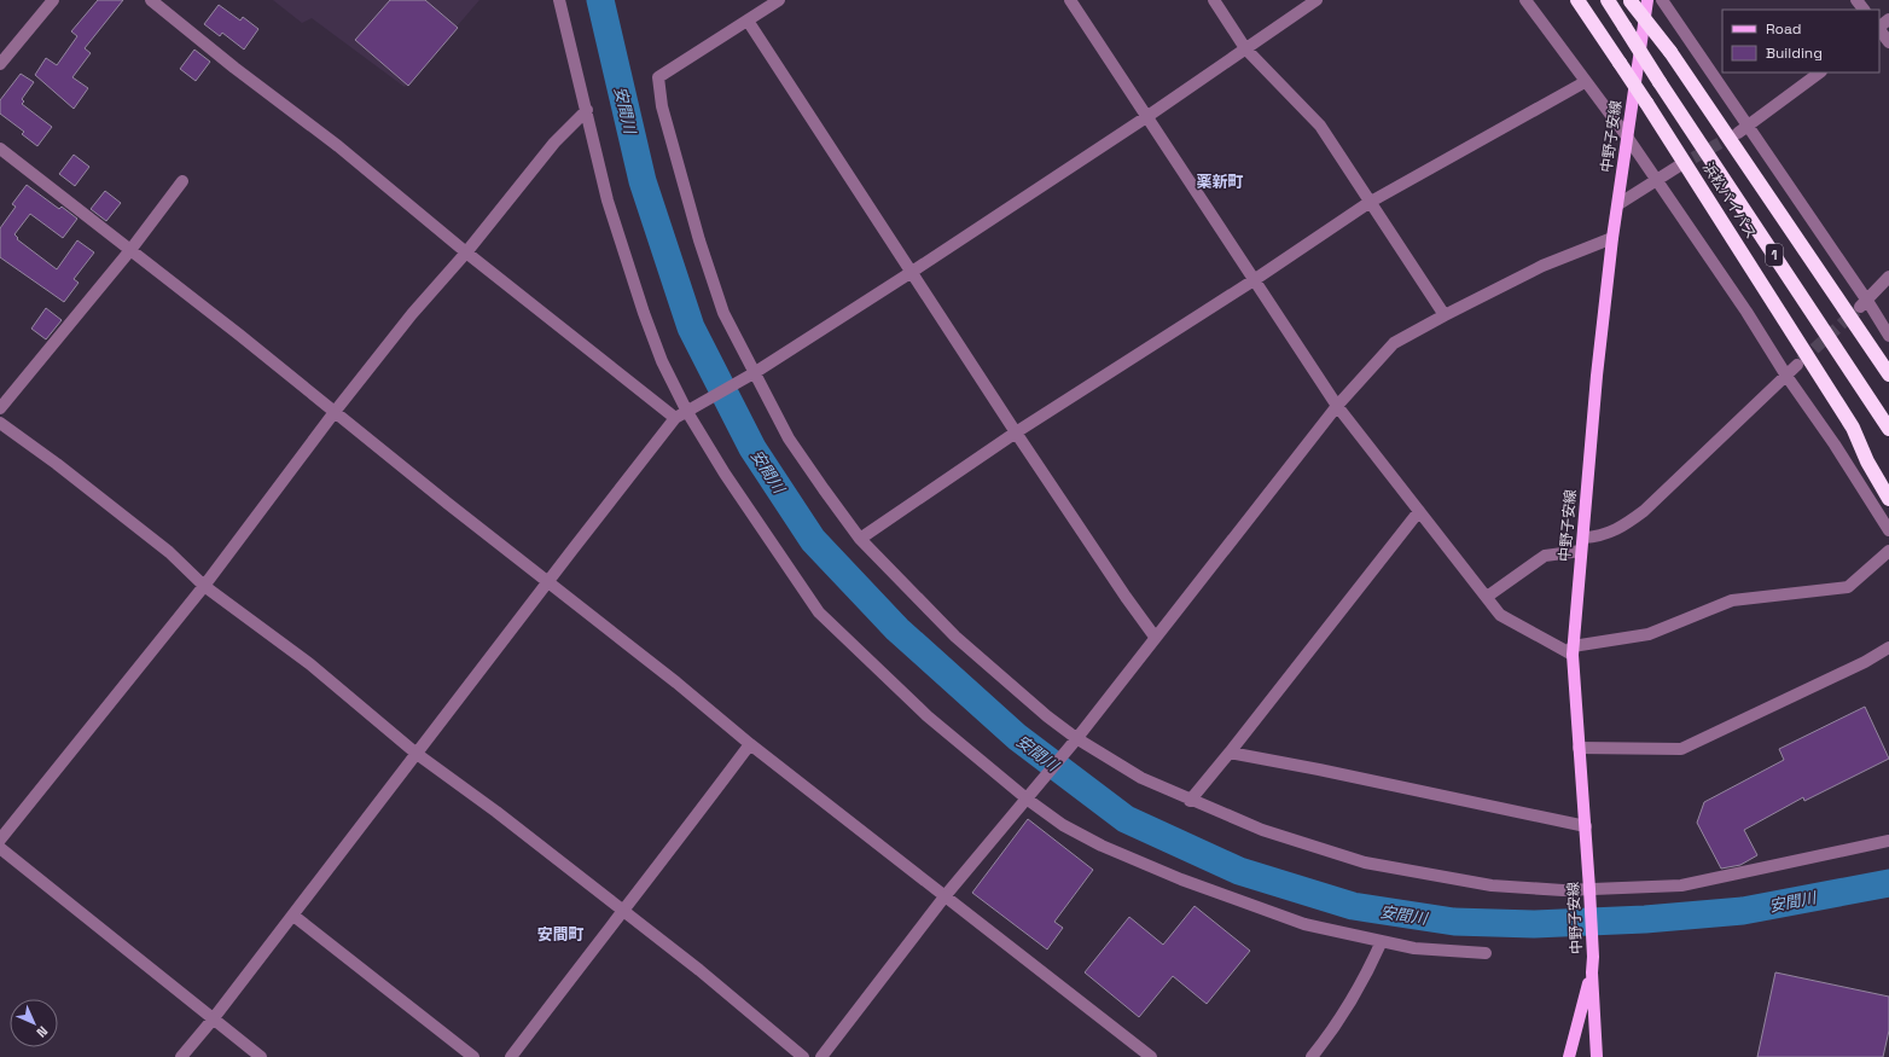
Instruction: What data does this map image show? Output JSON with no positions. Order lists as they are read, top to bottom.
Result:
{
  "streets": {
    "highway": ["浜松バイパス", "1"],
    "main road": ["中野子安線"]
  },
  "crossings": [
    ["浜松バイパス", "1"]
  ],
  "districts": ["薬新町", "安間町"],
  "water": ["安間川"],
  "legend": ["Road", "Building"],
  "north": "bottom right"
}
